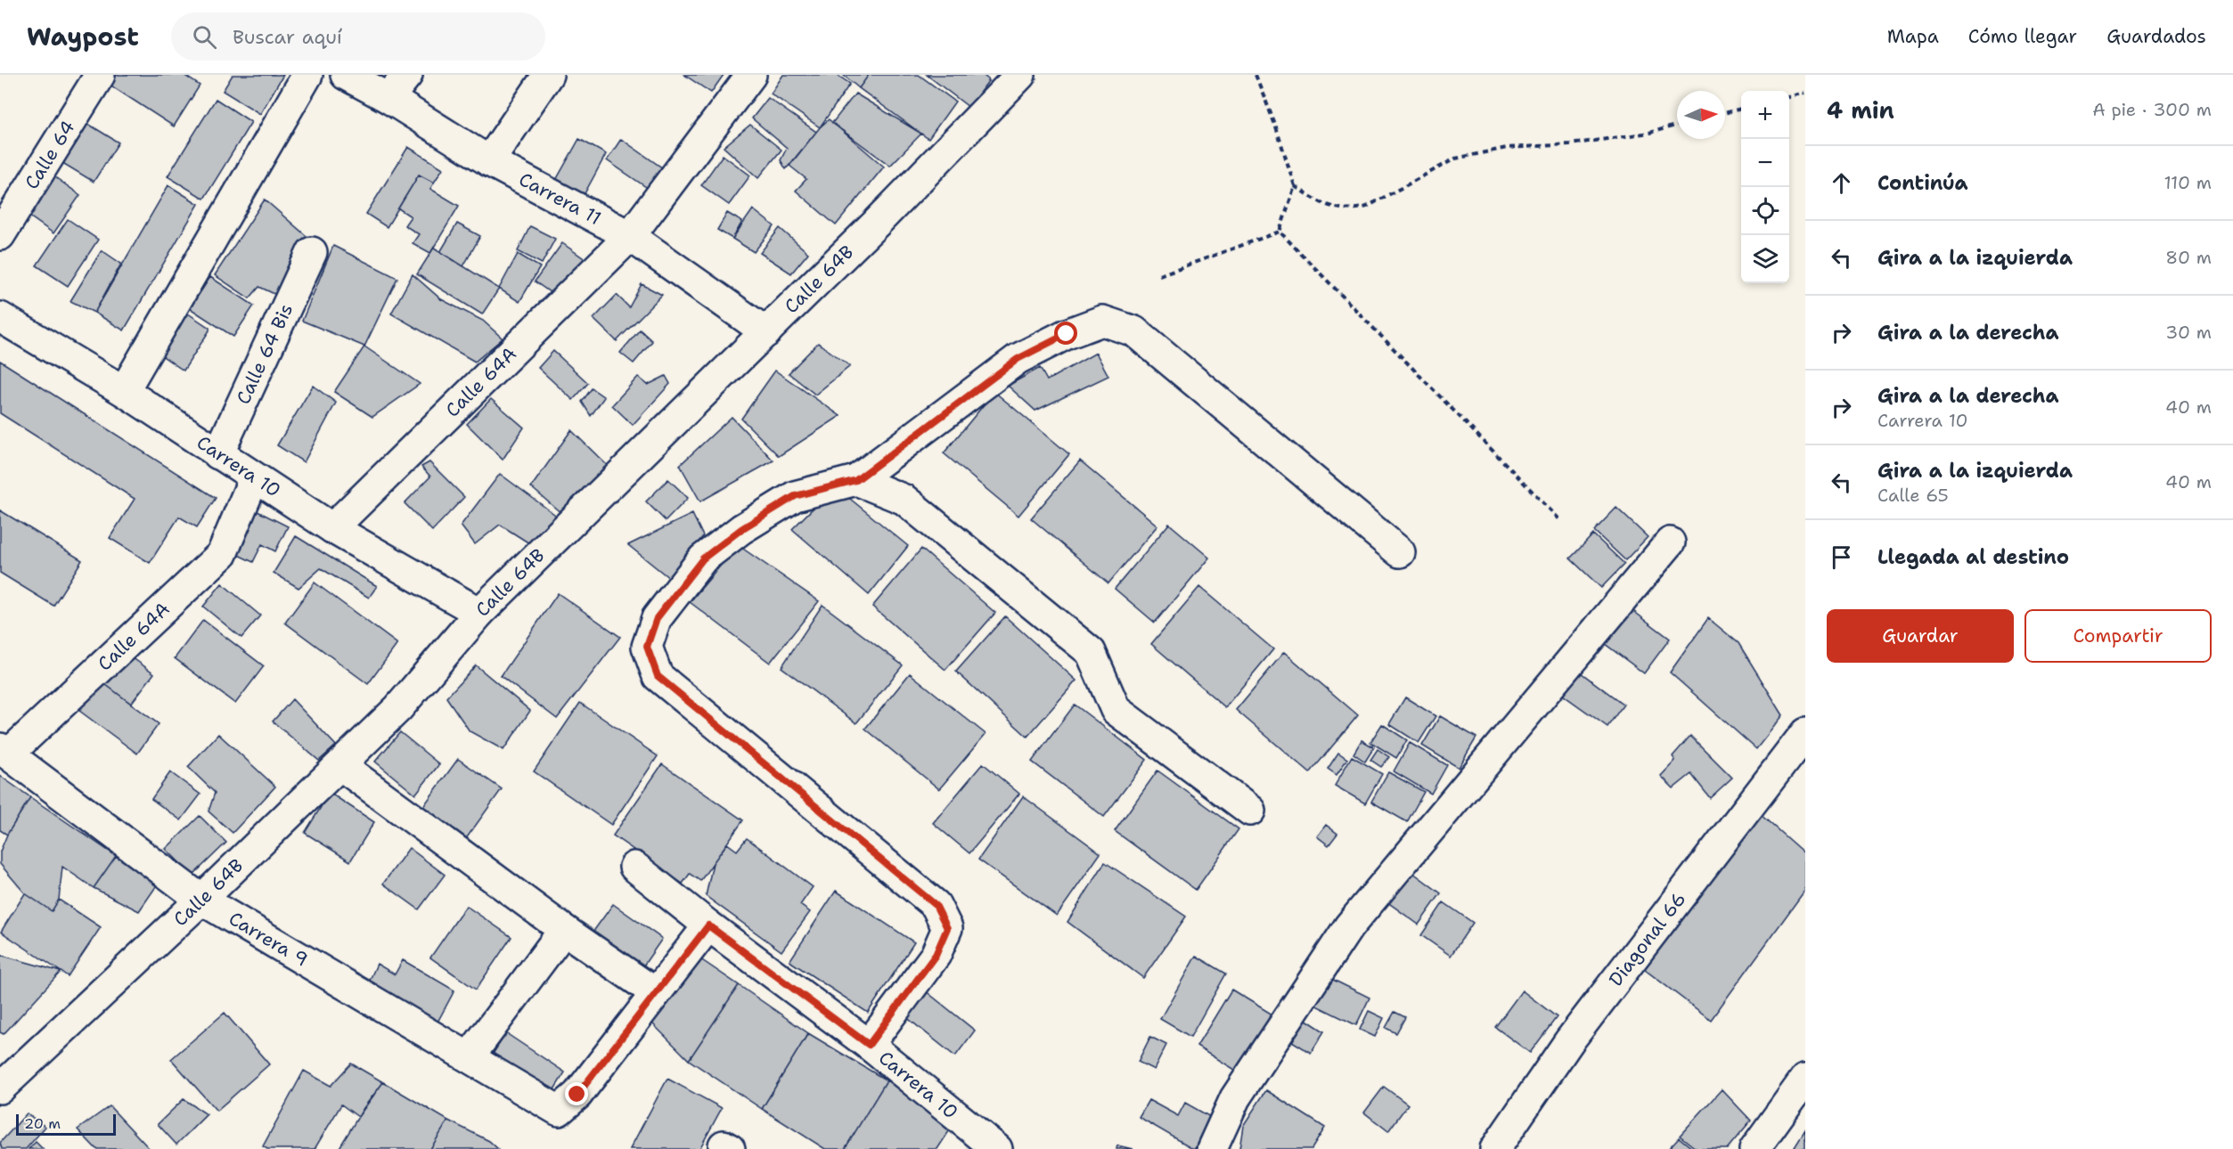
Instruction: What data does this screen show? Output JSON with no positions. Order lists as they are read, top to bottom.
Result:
{
  "streets": {
    "street": [
      "Calle 64",
      "Carrera 11",
      "Calle 64B",
      "Calle 64 Bis",
      "Calle 64A",
      "Carrera 10",
      "Carrera 9",
      "Diagonal 66"
    ]
  },
  "crossings": [
    ["Carrera 11", "Calle 64B"],
    ["Carrera 11", "Calle 64A"],
    ["Calle 64B", "Carrera 10"],
    ["Calle 64B", "Carrera 9"],
    ["Calle 64 Bis", "Carrera 10"],
    ["Calle 64A", "Carrera 10"],
    ["Calle 64A", "Carrera 9"]
  ],
  "scale_bar": "20 m",
  "north": "right",
  "page": {
    "header": "Waypost",
    "search": "Buscar aquí",
    "nav": ["Mapa", "Cómo llegar", "Guardados"],
    "heading": ["4 min", "A pie · 300 m"],
    "map_buttons": ["+", "−"],
    "list": [
      ["Continúa", "110 m"],
      ["Gira a la izquierda", "80 m"],
      ["Gira a la derecha", "30 m"],
      ["Gira a la derecha", "Carrera 10", "40 m"],
      ["Gira a la izquierda", "Calle 65", "40 m"],
      "Llegada al destino"
    ],
    "buttons": ["Guardar", "Compartir"],
    "scale": "20 m"
  }
}
